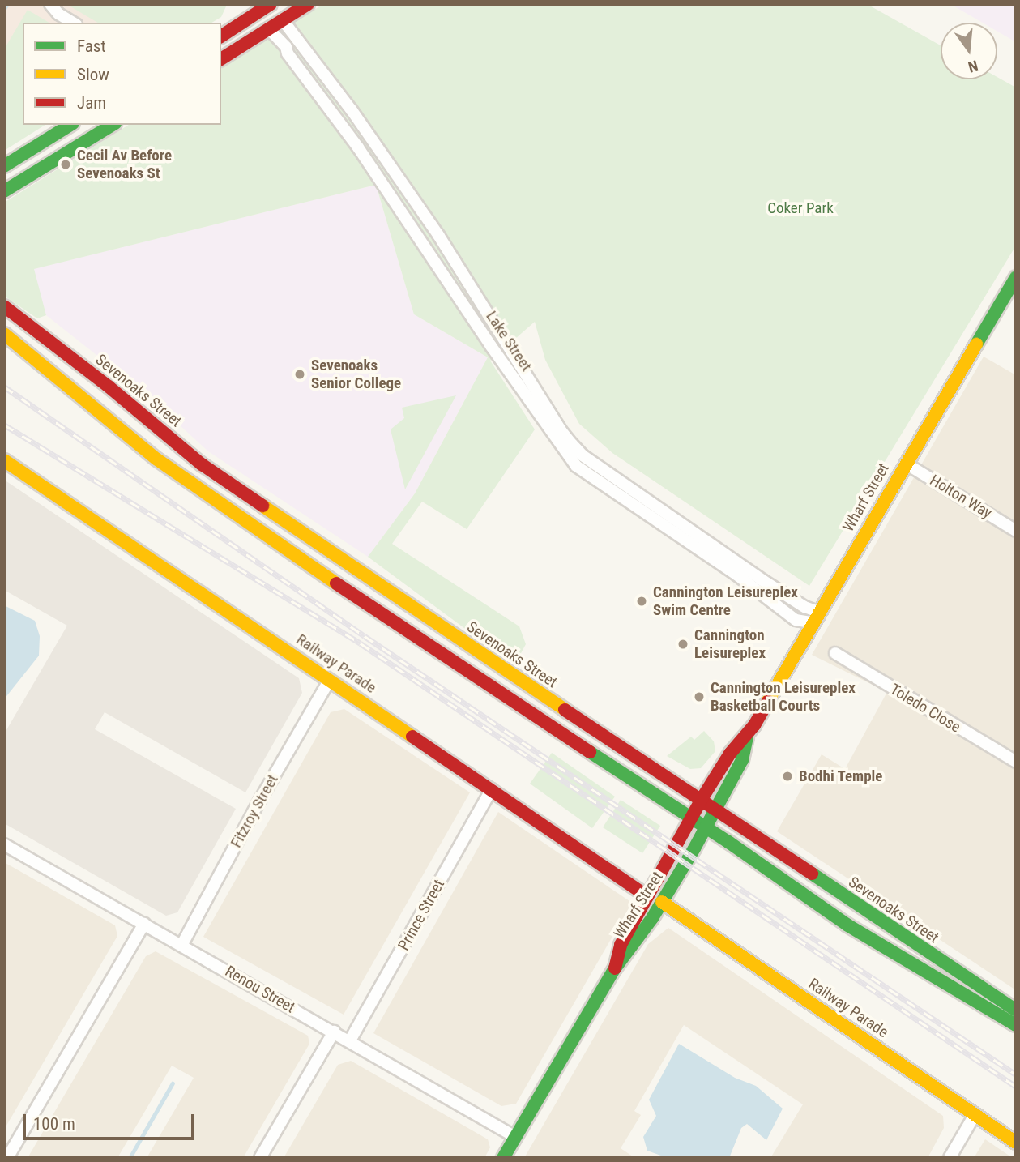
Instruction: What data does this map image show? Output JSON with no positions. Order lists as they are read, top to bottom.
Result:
{
  "streets": {
    "main road": [
      "Lake Street",
      "Sevenoaks Street",
      "Wharf Street",
      "Railway Parade"
    ],
    "street": [
      "Holton Way",
      "Toledo Close",
      "Fitzroy Street",
      "Prince Street",
      "Renou Street"
    ]
  },
  "crossings": [
    ["Lake Street", "Wharf Street"],
    ["Sevenoaks Street", "Wharf Street"],
    ["Holton Way", "Wharf Street"],
    ["Wharf Street", "Railway Parade"],
    ["Wharf Street", "Renou Street"],
    ["Railway Parade", "Fitzroy Street"],
    ["Railway Parade", "Prince Street"],
    ["Fitzroy Street", "Renou Street"],
    ["Prince Street", "Renou Street"]
  ],
  "parks": ["Coker Park"],
  "places": [
    "Cecil Av Before Sevenoaks St",
    "Sevenoaks Senior College",
    "Cannington Leisureplex Swim Centre",
    "Cannington Leisureplex",
    "Cannington Leisureplex Basketball Courts",
    "Bodhi Temple"
  ],
  "legend": ["Fast", "Slow", "Jam"],
  "scale_bar": "100 m",
  "north": "bottom"
}
